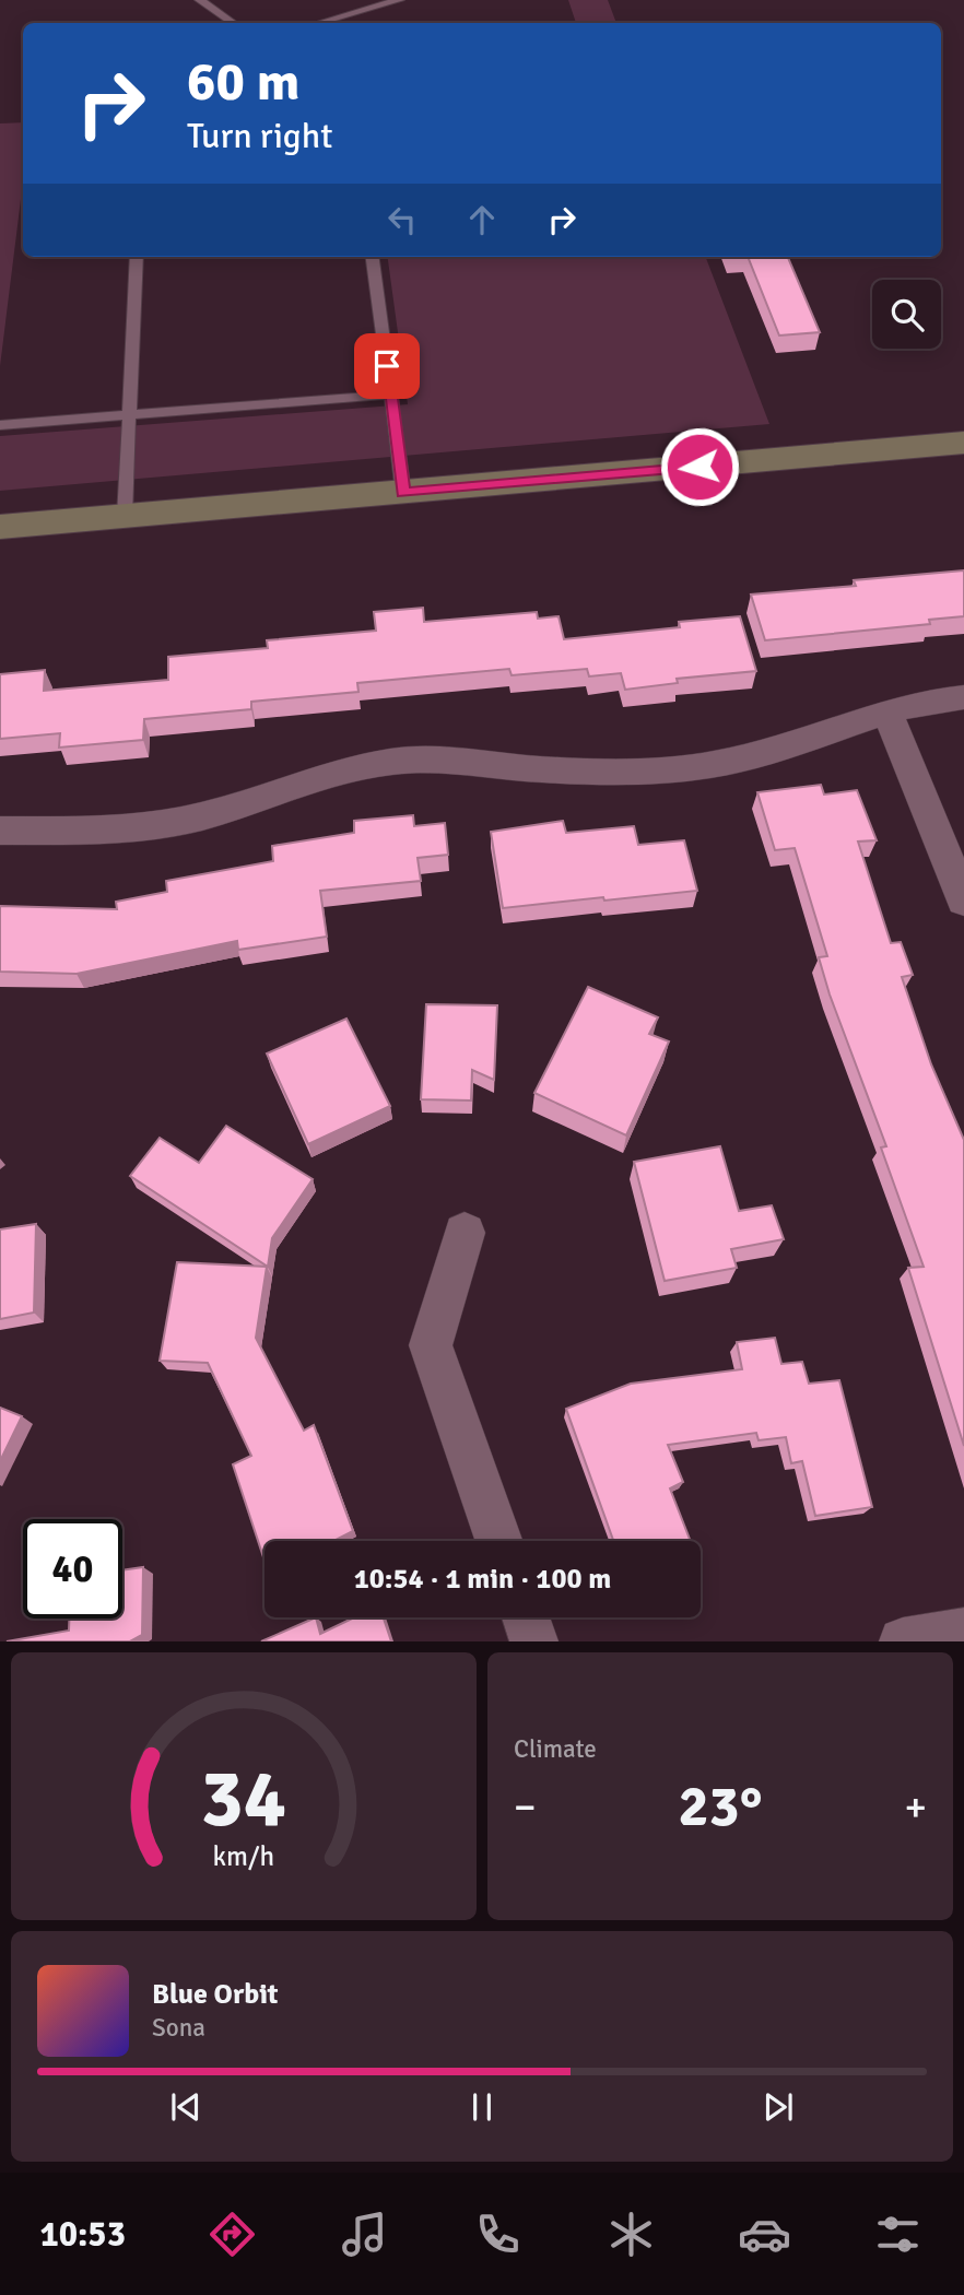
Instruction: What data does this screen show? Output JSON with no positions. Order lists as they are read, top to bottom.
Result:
{
  "page": {
    "turn": ["60 m", "Turn right"],
    "limit": "40",
    "trip": "10:54 · 1 min · 100 m",
    "tile": "Climate",
    "heat": ["−", "23°", "+"],
    "song": ["Blue Orbit", "Sona"],
    "tabs": "10:53",
    "gauge": ["34", "km/h"]
  }
}
